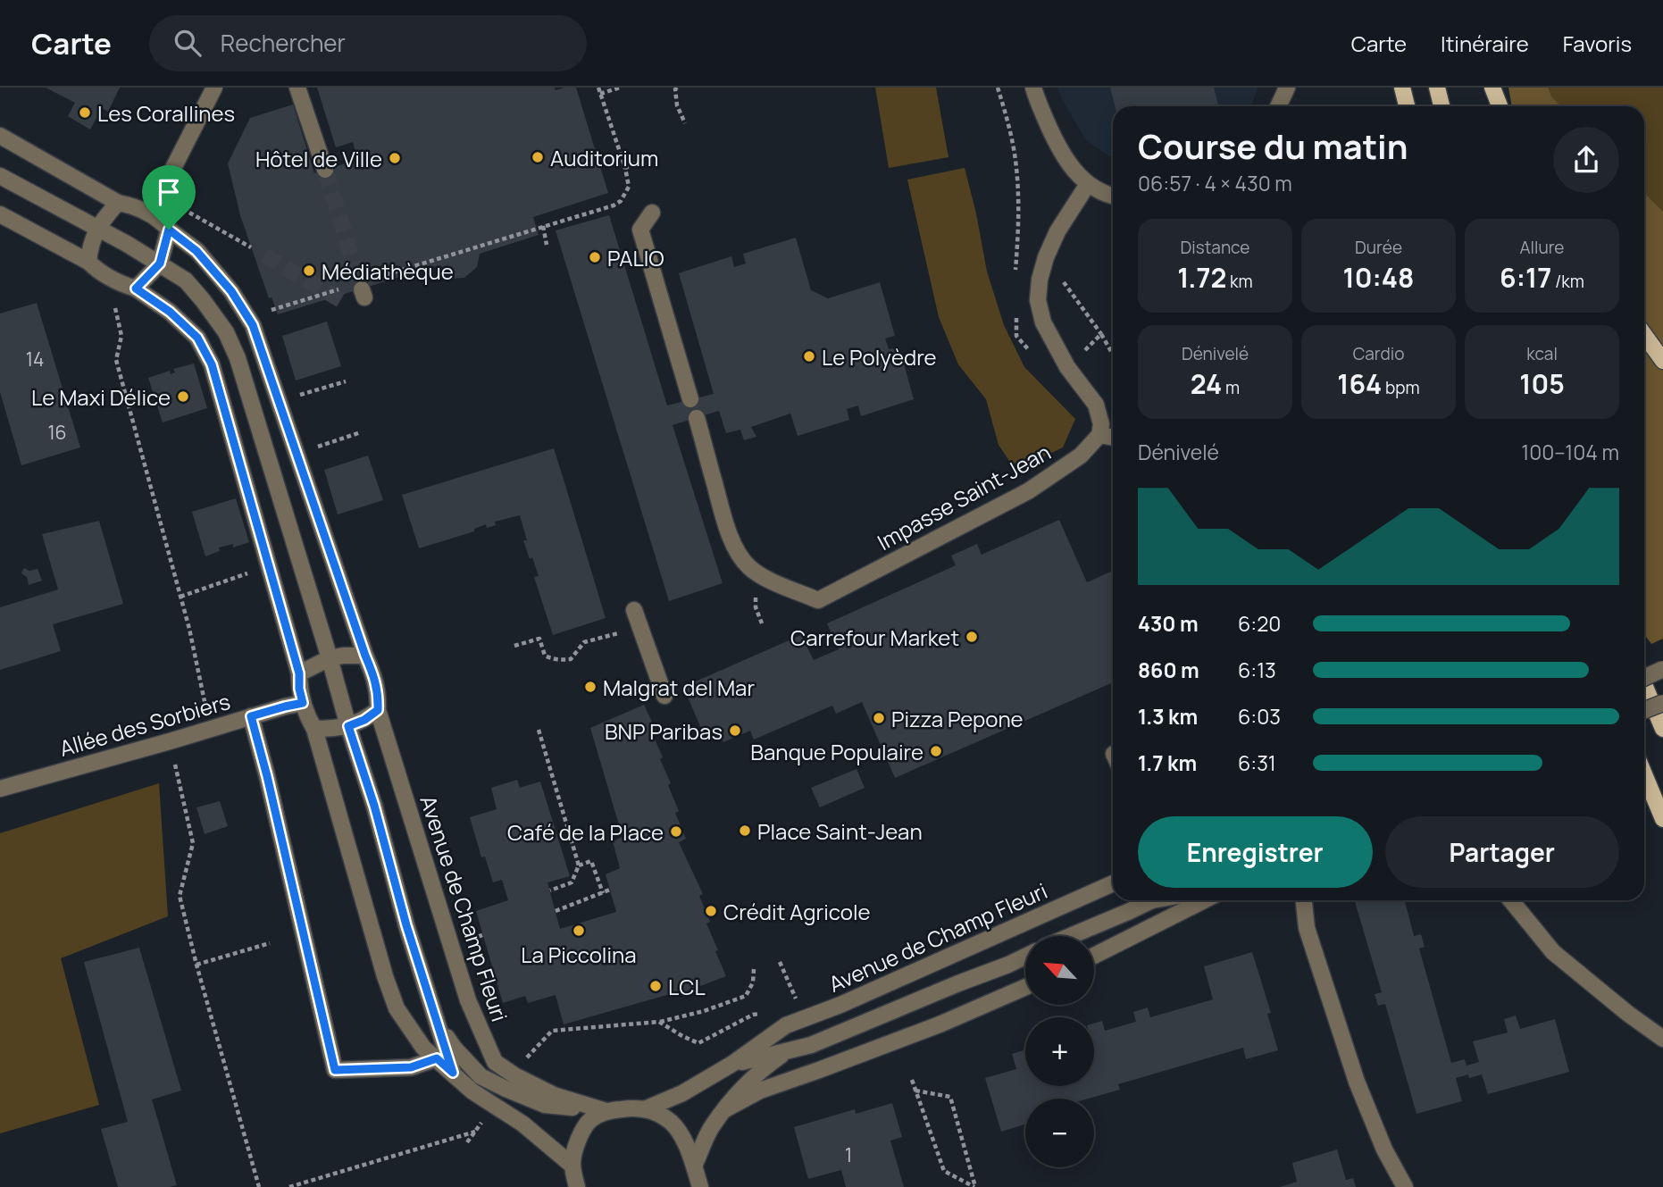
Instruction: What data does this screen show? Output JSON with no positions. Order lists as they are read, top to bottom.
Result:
{
  "streets": {
    "street": ["Impasse Saint-Jean", "Allée des Sorbiers", "Avenue de Champ Fleuri"]
  },
  "places": [
    "Les Corallines",
    "Auditorium",
    "Hôtel de Ville",
    "PALIO",
    "Médiathèque",
    "Le Polyèdre",
    "Le Maxi Délice",
    "Carrefour Market",
    "Malgrat del Mar",
    "Pizza Pepone",
    "BNP Paribas",
    "Banque Populaire",
    "Place Saint-Jean",
    "Café de la Place",
    "Crédit Agricole",
    "La Piccolina",
    "LCL"
  ],
  "house_numbers": ["14", "16", "1"],
  "north": "top left",
  "page": {
    "header": "Carte",
    "search": "Rechercher",
    "nav": ["Carte", "Itinéraire", "Favoris"],
    "heading": ["Course du matin", "06:57 · 4 × 430 m"],
    "stats": [
      ["Distance", "1.72 km"],
      ["Durée", "10:48"],
      ["Allure", "6:17 /km"],
      ["Dénivelé", "24 m"],
      ["Cardio", "164 bpm"],
      ["kcal", "105"]
    ],
    "chart": ["Dénivelé", "100–104 m"],
    "list": [
      {
        "name": "430 m",
        "note": "6:20"
      },
      {
        "name": "860 m",
        "note": "6:13"
      },
      {
        "name": "1.3 km",
        "note": "6:03"
      },
      {
        "name": "1.7 km",
        "note": "6:31"
      }
    ],
    "buttons": ["Enregistrer", "Partager"],
    "map_buttons": ["+", "−"]
  }
}
